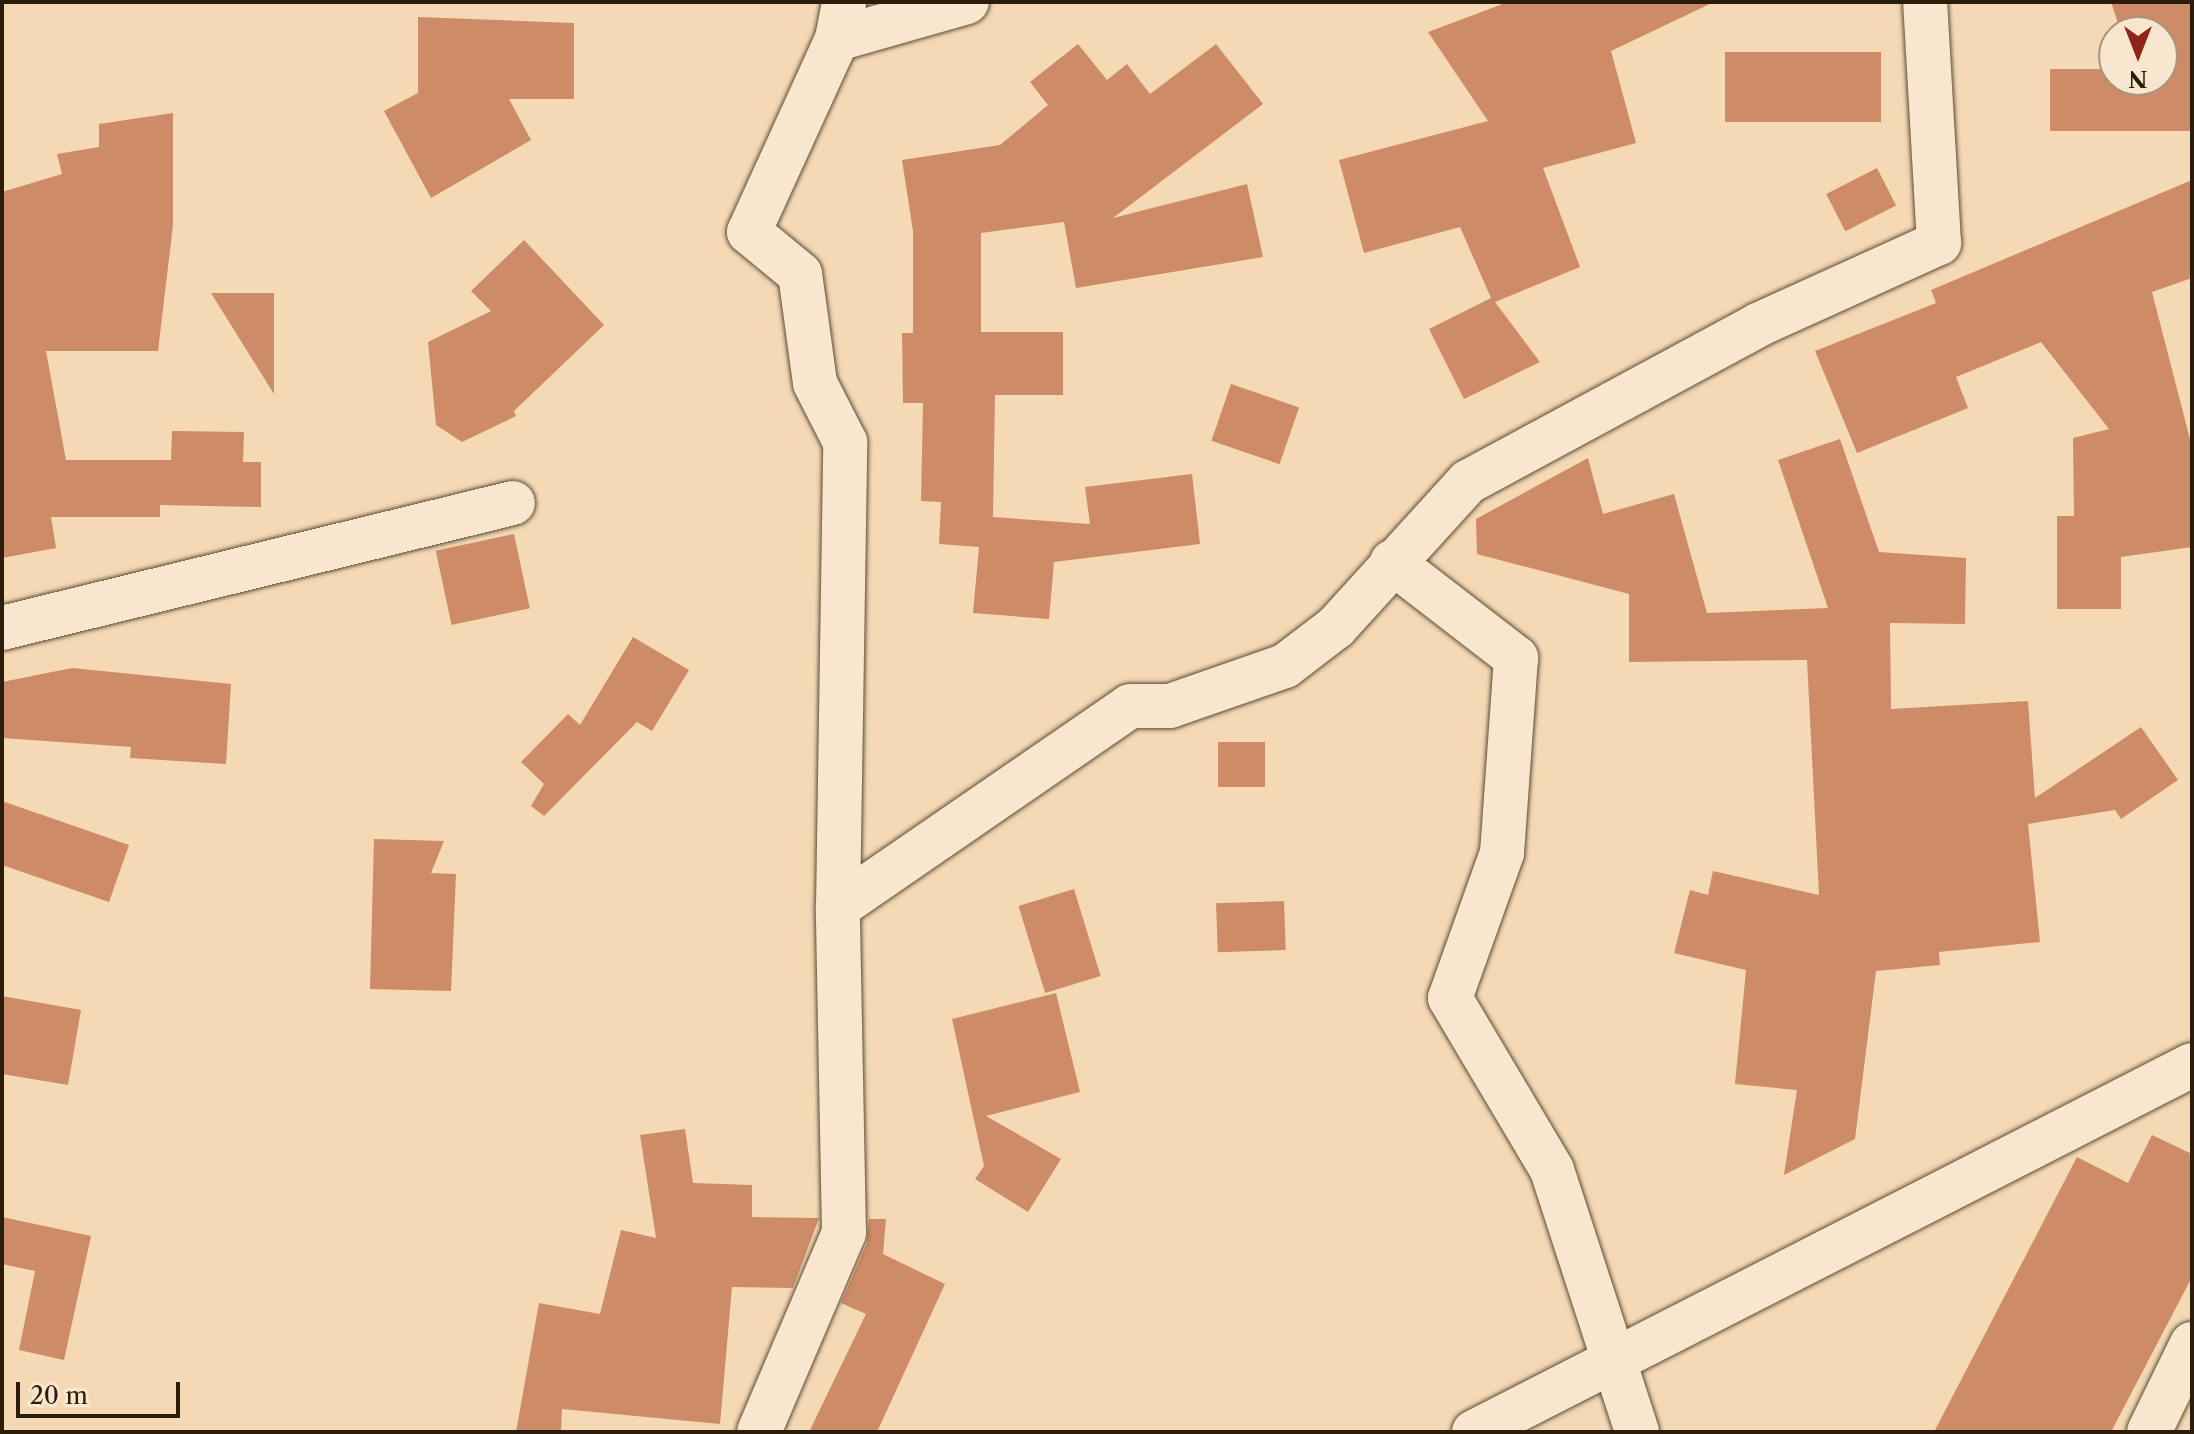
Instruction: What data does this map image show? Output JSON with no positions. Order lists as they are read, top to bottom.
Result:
{
  "scale_bar": "20 m",
  "north": "bottom"
}
